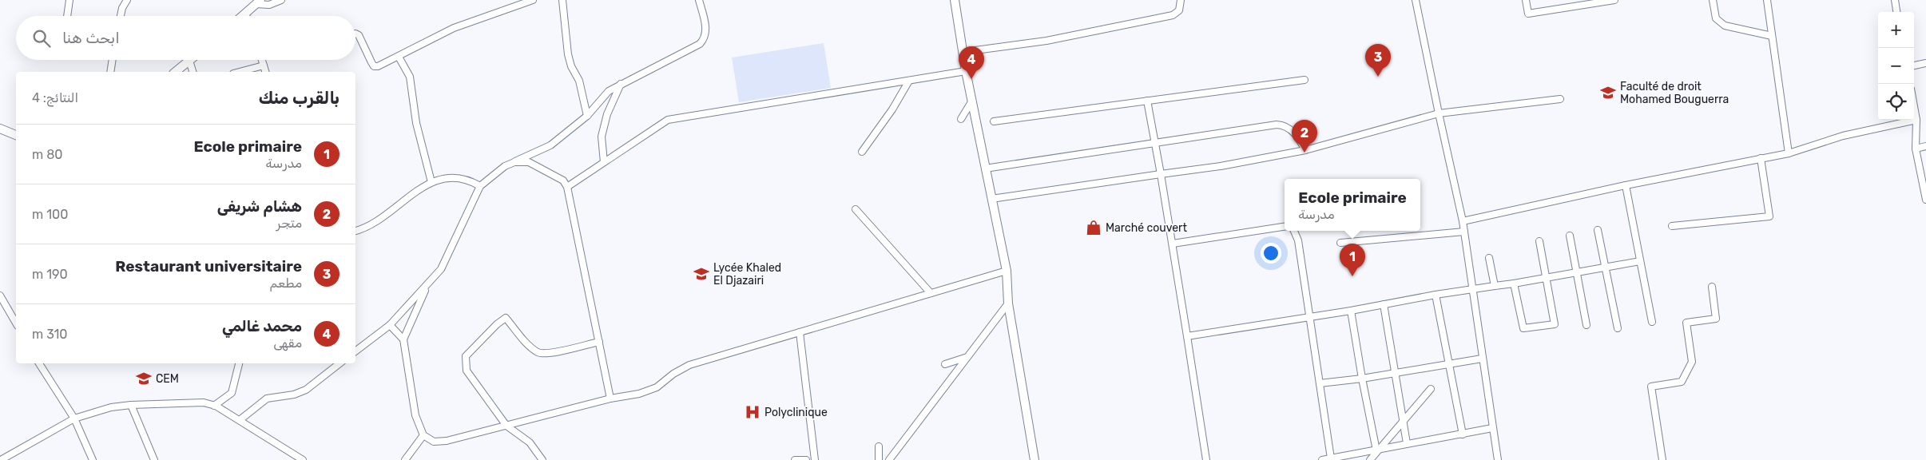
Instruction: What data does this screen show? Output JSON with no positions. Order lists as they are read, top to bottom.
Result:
{
  "places": {
    "school or university": ["Faculté de droit Mohamed Bouguerra", "Lycée Khaled El Djazairi", "CEM"],
    "shop": ["Marché couvert"],
    "hospital": ["Polyclinique"]
  },
  "page": {
    "map_buttons": ["+", "−"],
    "search": "ابحث هنا",
    "pins": [
      "3",
      "4",
      "2",
      "1"
    ],
    "heading": ["بالقرب منك", "النتائج: 4"],
    "list": [
      {
        "mark": "1",
        "name": "Ecole primaire",
        "note": "مدرسة",
        "value": "80 m"
      },
      {
        "mark": "2",
        "name": "هشام شريفى",
        "note": "متجر",
        "value": "100 m"
      },
      {
        "mark": "3",
        "name": "Restaurant universitaire",
        "note": "مطعم",
        "value": "190 m"
      },
      {
        "mark": "4",
        "name": "محمد غالمي",
        "note": "مقهى",
        "value": "310 m"
      }
    ],
    "popup": ["Ecole primaire", "مدرسة"]
  }
}
